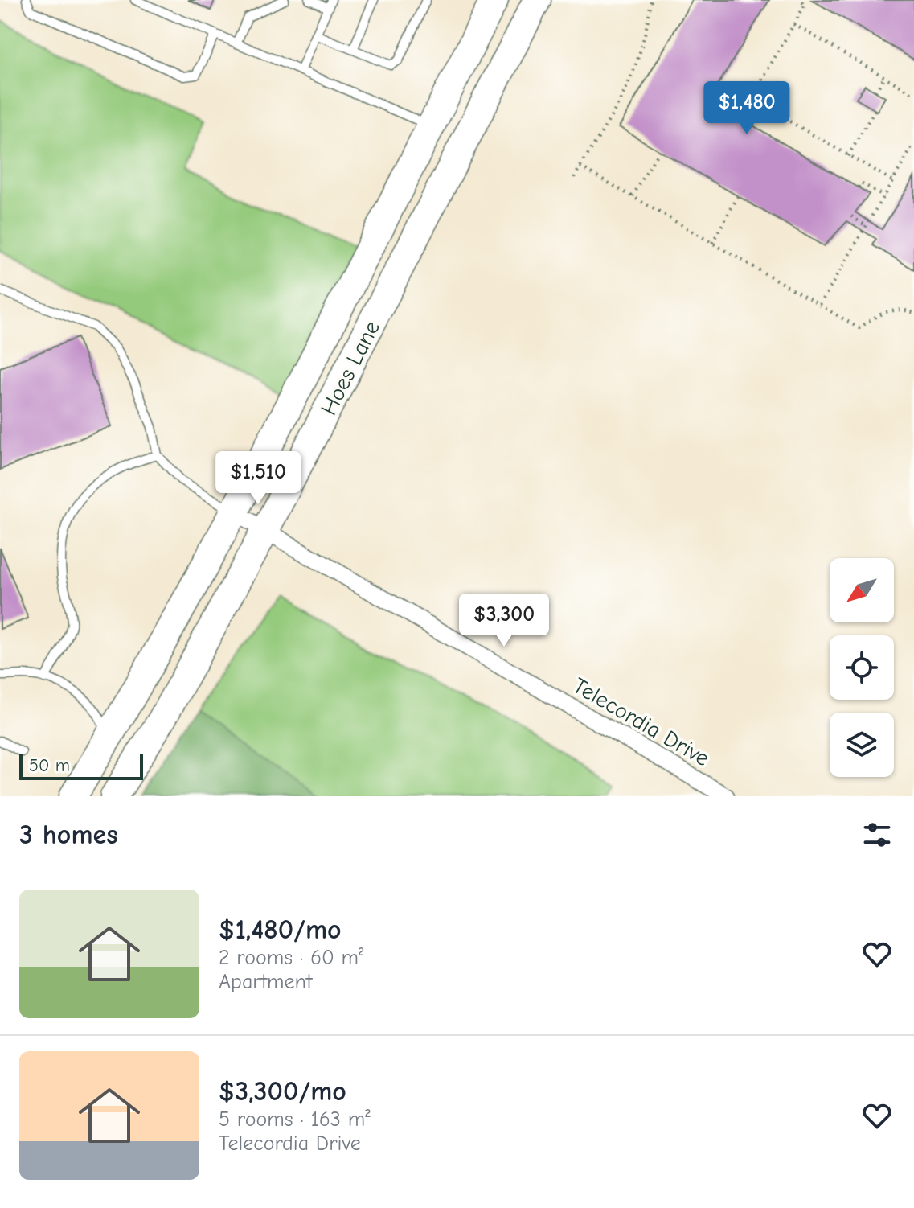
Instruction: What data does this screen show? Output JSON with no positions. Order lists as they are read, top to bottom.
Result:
{
  "streets": {
    "highway": ["Hoes Lane"],
    "street": ["Telecordia Drive"]
  },
  "crossings": [
    ["Hoes Lane", "Telecordia Drive"]
  ],
  "scale_bar": "50 m",
  "north": "bottom left",
  "page": {
    "price": ["$1,480", "$1,510", "$3,300"],
    "scale": "50 m",
    "heading": "3 homes",
    "list": [
      {
        "name": "$1,480/mo",
        "note": "2 rooms · 60 m² · Apartment"
      },
      {
        "name": "$3,300/mo",
        "note": "5 rooms · 163 m² · Telecordia Drive"
      }
    ]
  }
}
